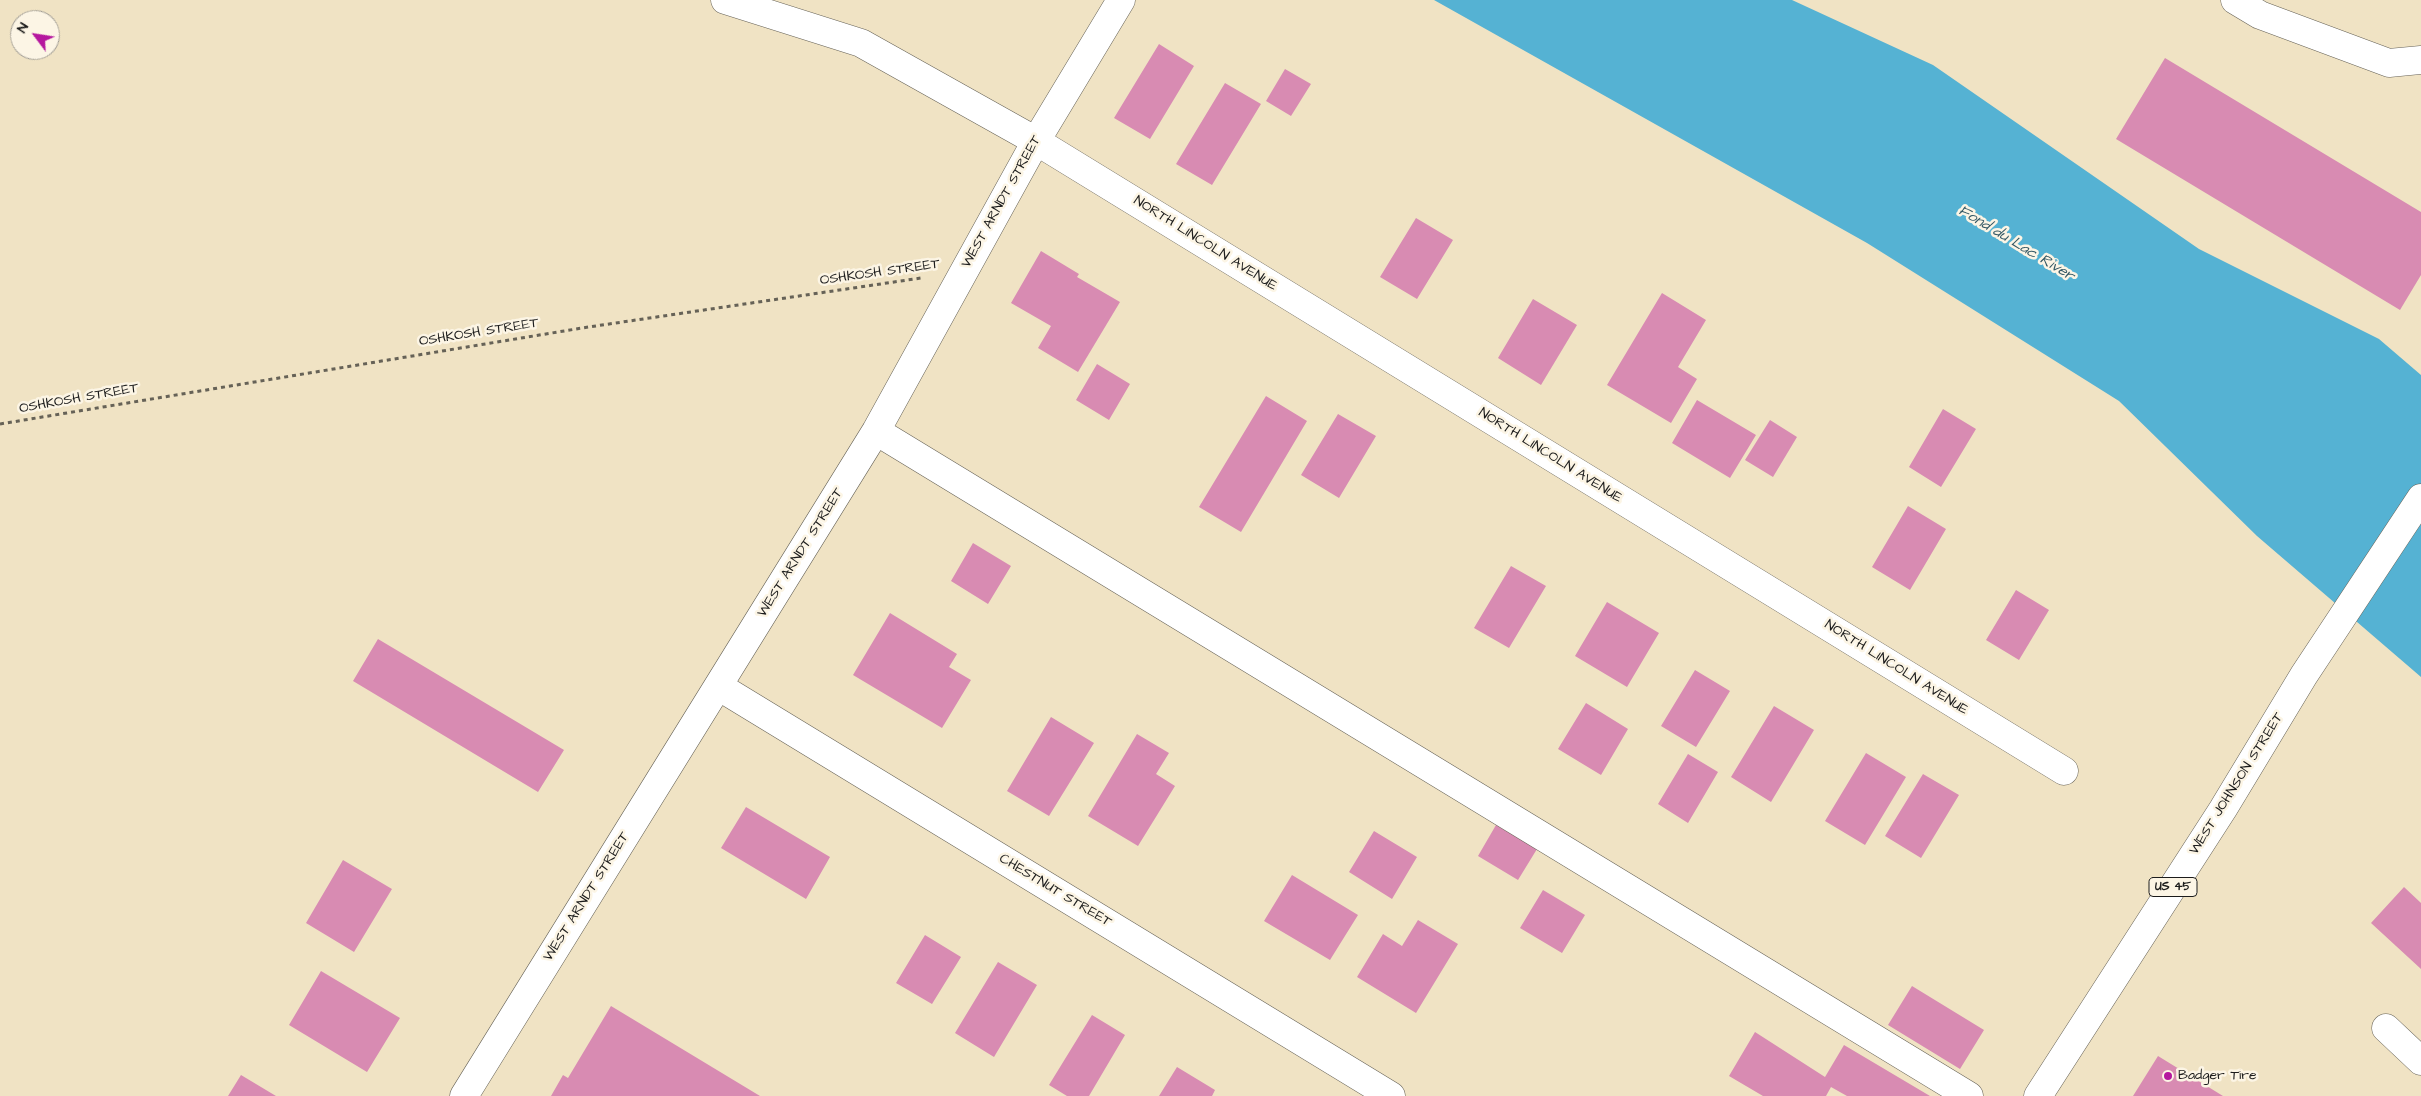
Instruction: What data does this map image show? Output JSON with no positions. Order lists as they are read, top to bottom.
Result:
{
  "streets": {
    "street": [
      "WEST ARNDT STREET",
      "NORTH LINCOLN AVENUE",
      "WEST JOHNSON STREET",
      "US 45",
      "CHESTNUT STREET"
    ],
    "path": ["OSHKOSH STREET"]
  },
  "crossings": [
    ["WEST ARNDT STREET", "NORTH LINCOLN AVENUE"],
    ["WEST ARNDT STREET", "OSHKOSH STREET"],
    ["WEST ARNDT STREET", "CHESTNUT STREET"]
  ],
  "water": ["Fond du Lac River"],
  "places": ["Badger Tire"],
  "north": "top left"
}
